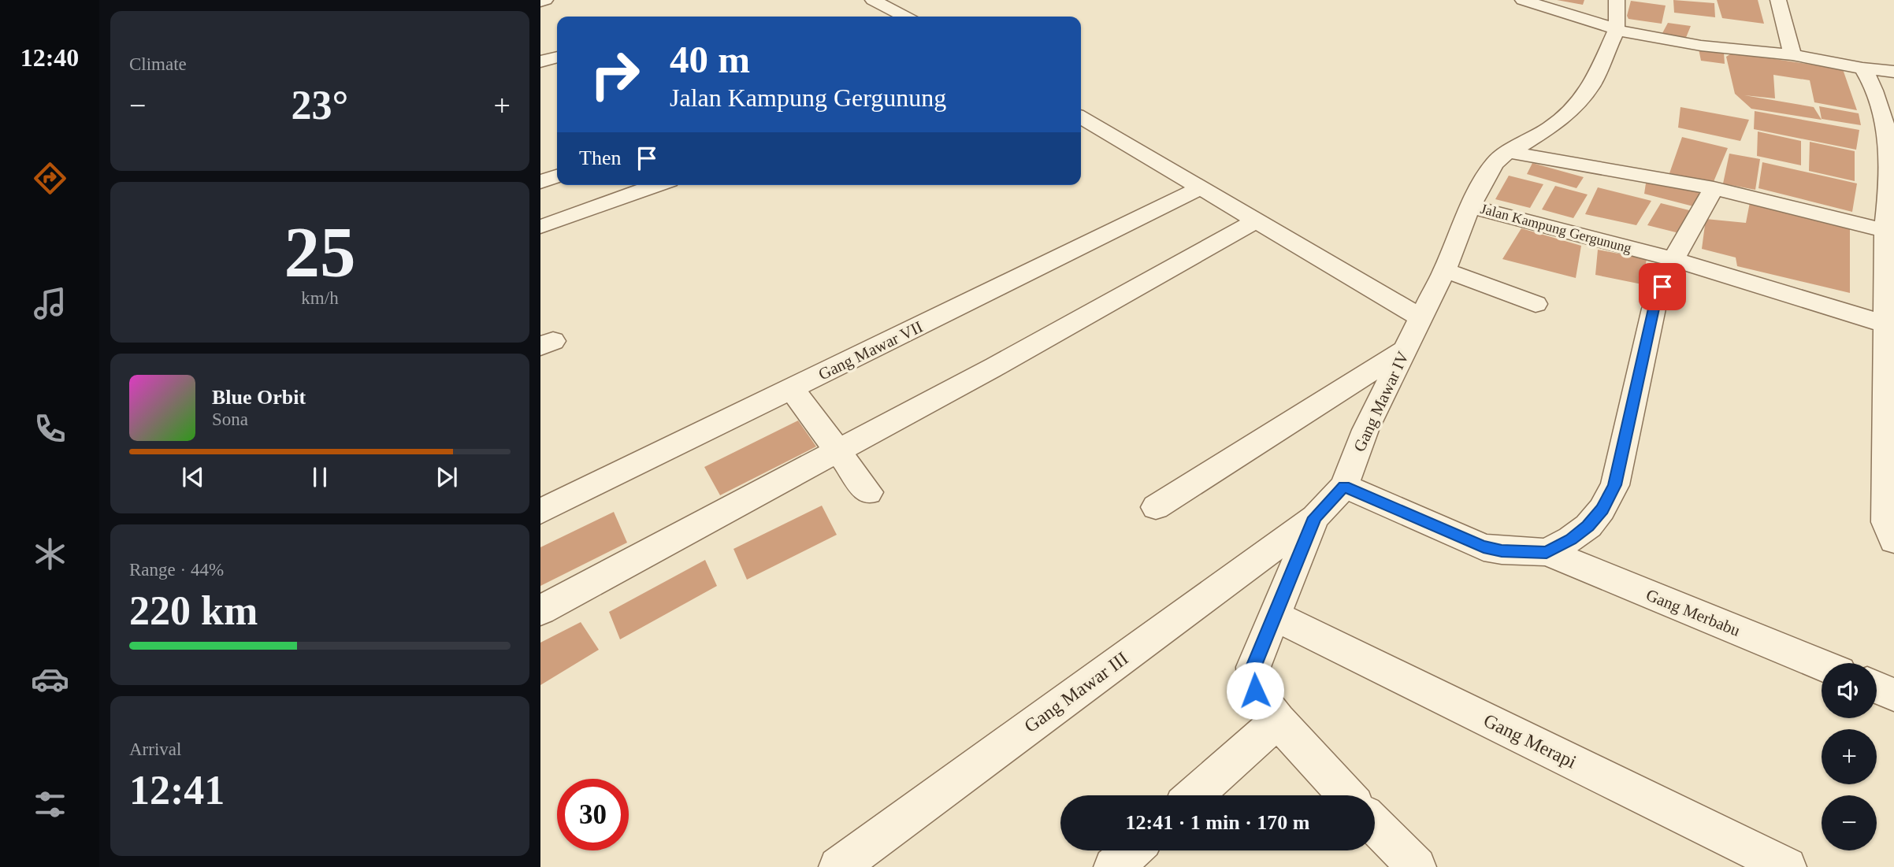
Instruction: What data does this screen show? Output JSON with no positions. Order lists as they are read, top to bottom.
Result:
{
  "streets": {
    "street": [
      "Jalan Kampung Gergunung",
      "Gang Mawar VII",
      "Gang Mawar IV",
      "Gang Merbabu",
      "Gang Mawar III",
      "Gang Merapi"
    ]
  },
  "crossings": [
    ["Jalan Kampung Gergunung", "Gang Mawar IV"]
  ],
  "page": {
    "tabs": "12:40",
    "tile": [
      "Climate",
      ["25", "km/h"],
      ["Range · 44%", "220 km"],
      ["Arrival", "12:41"]
    ],
    "turn": ["40 m", "Jalan Kampung Gergunung"],
    "heat": ["−", "23°", "+"],
    "then": "Then",
    "song": ["Blue Orbit", "Sona"],
    "map_buttons": ["+", "−"],
    "limit": "30",
    "trip": "12:41 · 1 min · 170 m"
  }
}
